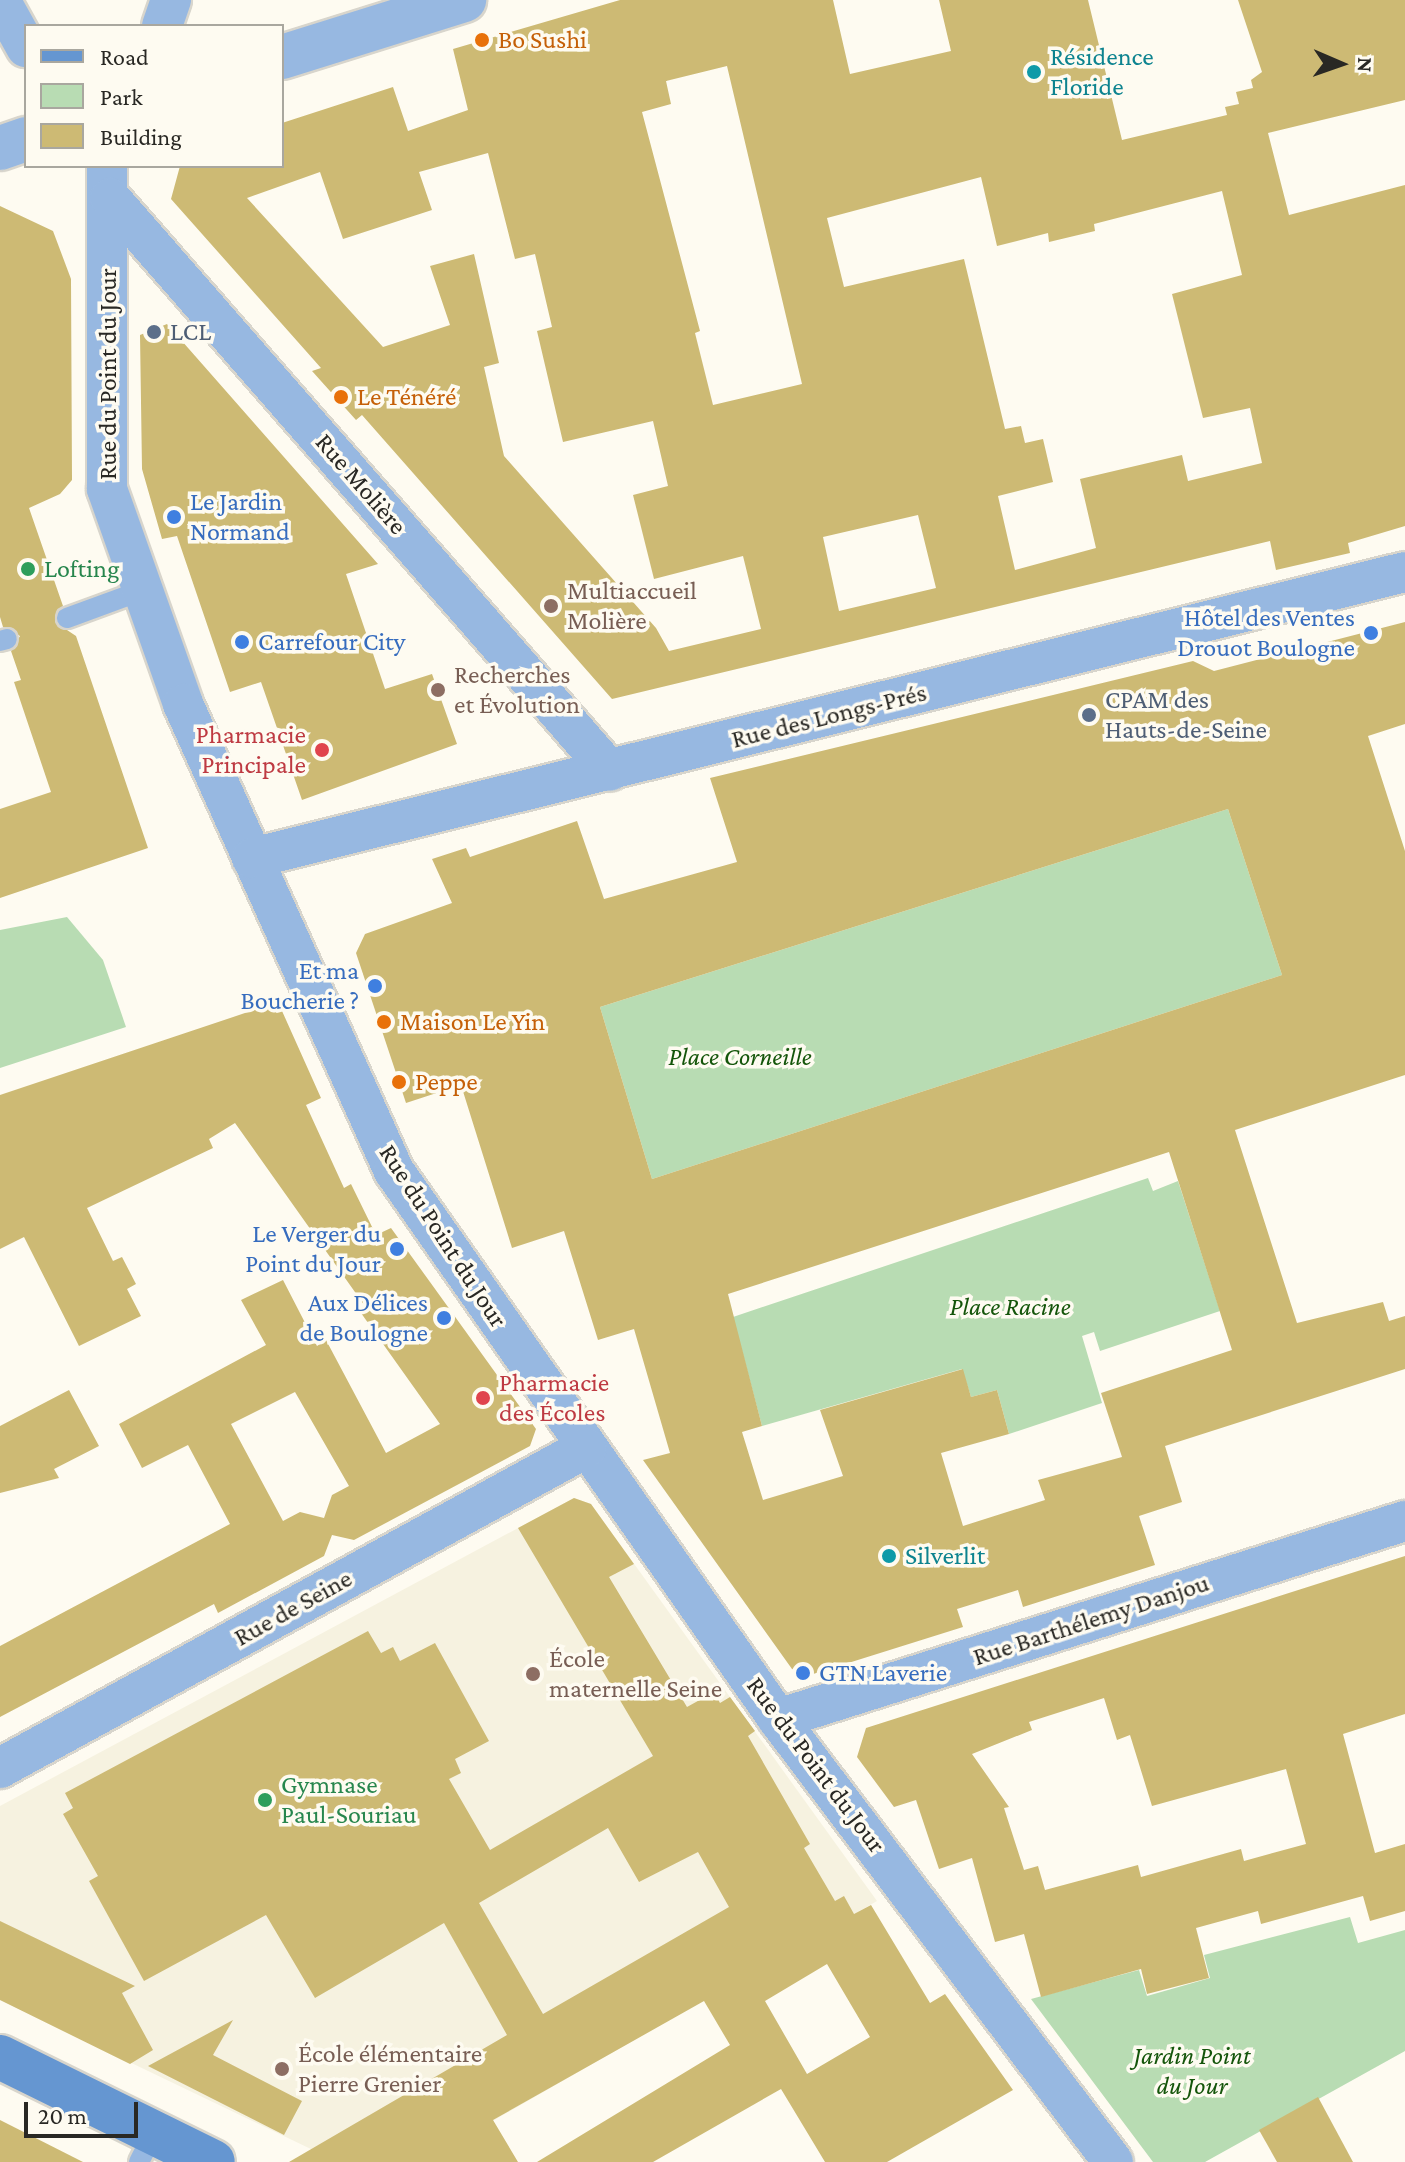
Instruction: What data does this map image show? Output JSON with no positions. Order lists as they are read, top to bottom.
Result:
{
  "streets": {
    "street": [
      "Rue du Point du Jour",
      "Rue Molière",
      "Rue des Longs-Prés",
      "Rue de Seine",
      "Rue Barthélemy Danjou"
    ]
  },
  "crossings": [
    ["Rue du Point du Jour", "Rue Molière"],
    ["Rue du Point du Jour", "Rue des Longs-Prés"],
    ["Rue du Point du Jour", "Rue de Seine"],
    ["Rue du Point du Jour", "Rue Barthélemy Danjou"],
    ["Rue Molière", "Rue des Longs-Prés"]
  ],
  "parks": ["Place Corneille", "Place Racine", "Jardin Point du Jour"],
  "places": [
    "Bo Sushi",
    "Résidence Floride",
    "LCL",
    "Le Ténéré",
    "Le Jardin Normand",
    "Lofting",
    "Multiaccueil Molière",
    "Hôtel des Ventes Drouot Boulogne",
    "Carrefour City",
    "Recherches et Évolution",
    "CPAM des Hauts-de-Seine",
    "Pharmacie Principale",
    "Et ma Boucherie ?",
    "Maison Le Yin",
    "Peppe",
    "Le Verger du Point du Jour",
    "Aux Délices de Boulogne",
    "Pharmacie des Écoles",
    "Silverlit",
    "GTN Laverie",
    "École maternelle Seine",
    "Gymnase Paul-Souriau",
    "École élémentaire Pierre Grenier"
  ],
  "legend": ["Road", "Park", "Building"],
  "scale_bar": "20 m",
  "north": "right"
}
